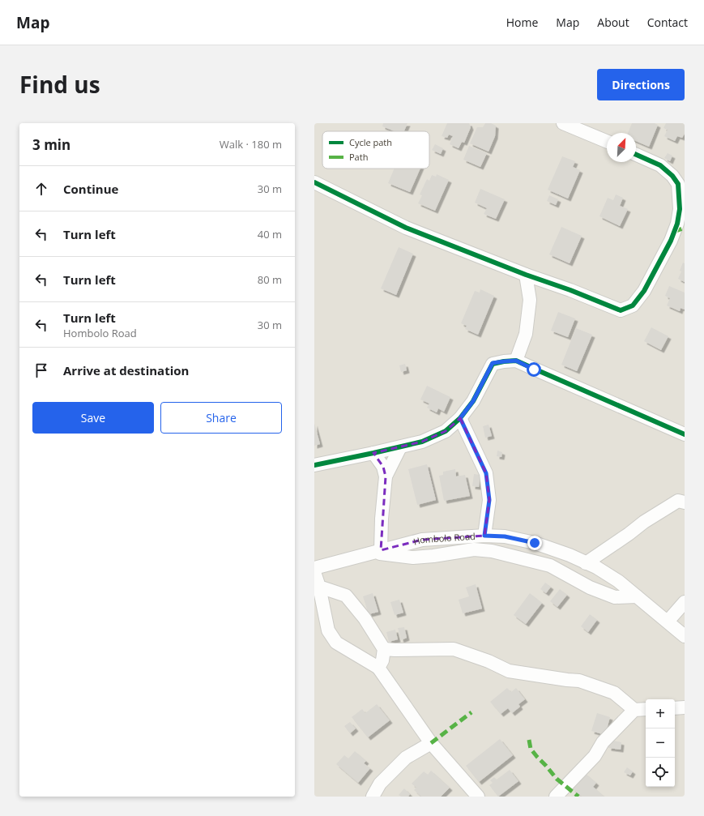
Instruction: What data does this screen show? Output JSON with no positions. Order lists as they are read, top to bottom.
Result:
{
  "streets": {
    "street": ["Hombolo Road"]
  },
  "legend": ["Cycle path", "Path"],
  "north": "top right",
  "page": {
    "header": "Map",
    "nav": [
      "Home",
      "Map",
      "About",
      "Contact"
    ],
    "title": "Find us",
    "buttons": [
      "Directions",
      ["Save", "Share"]
    ],
    "heading": ["3 min", "Walk · 180 m"],
    "list": [
      ["Continue", "30 m"],
      ["Turn left", "40 m"],
      ["Turn left", "80 m"],
      ["Turn left", "Hombolo Road", "30 m"],
      "Arrive at destination"
    ],
    "map_buttons": ["+", "−"]
  }
}
